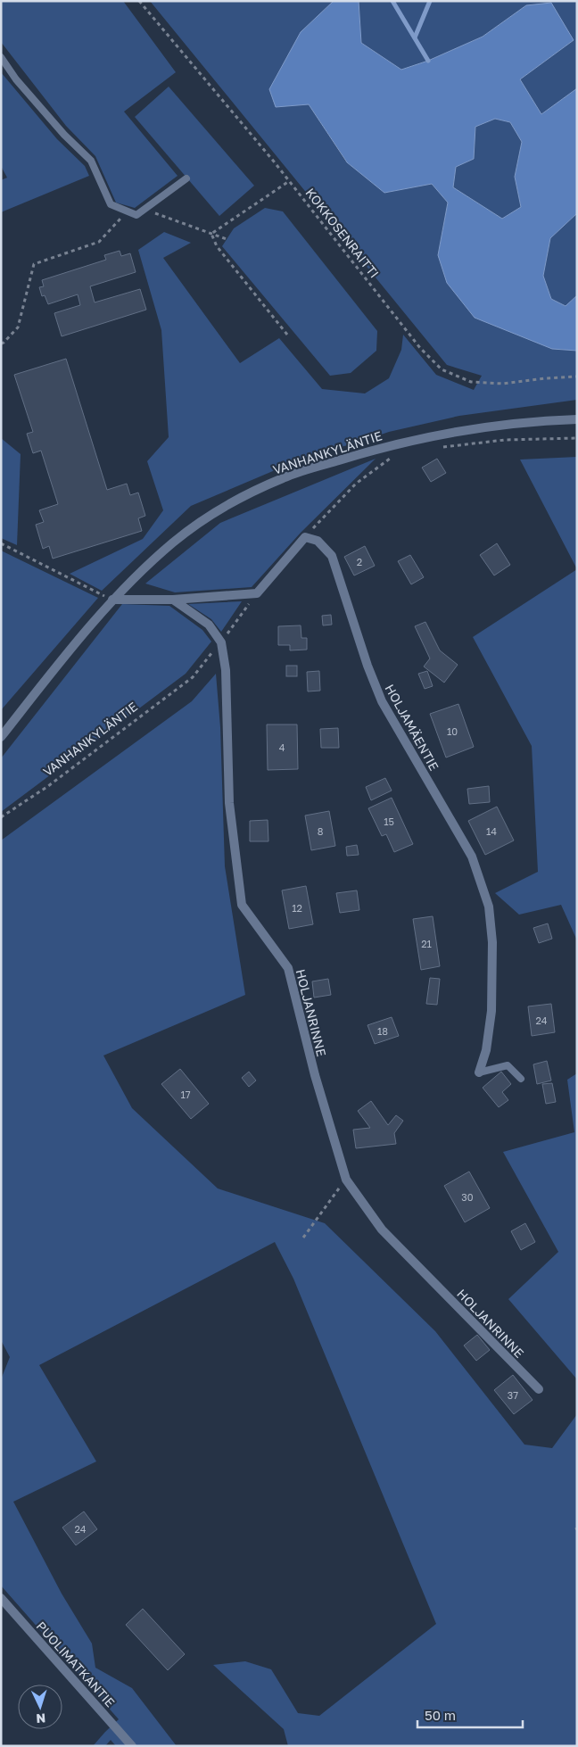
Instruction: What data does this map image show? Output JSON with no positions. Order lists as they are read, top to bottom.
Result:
{
  "streets": {
    "street": [
      "VANHANKYLÄNTIE",
      "HOLJAMÄENTIE",
      "HOLJANRINNE",
      "PUOLIMATKANTIE"
    ],
    "path": ["KOKKOSENRAITTI"]
  },
  "crossings": [
    ["VANHANKYLÄNTIE", "HOLJAMÄENTIE"],
    ["VANHANKYLÄNTIE", "HOLJANRINNE"]
  ],
  "house_numbers": [
    "2",
    "10",
    "4",
    "15",
    "8",
    "14",
    "12",
    "21",
    "24",
    "18",
    "17",
    "30",
    "37",
    "24"
  ],
  "scale_bar": "50 m",
  "north": "bottom"
}
